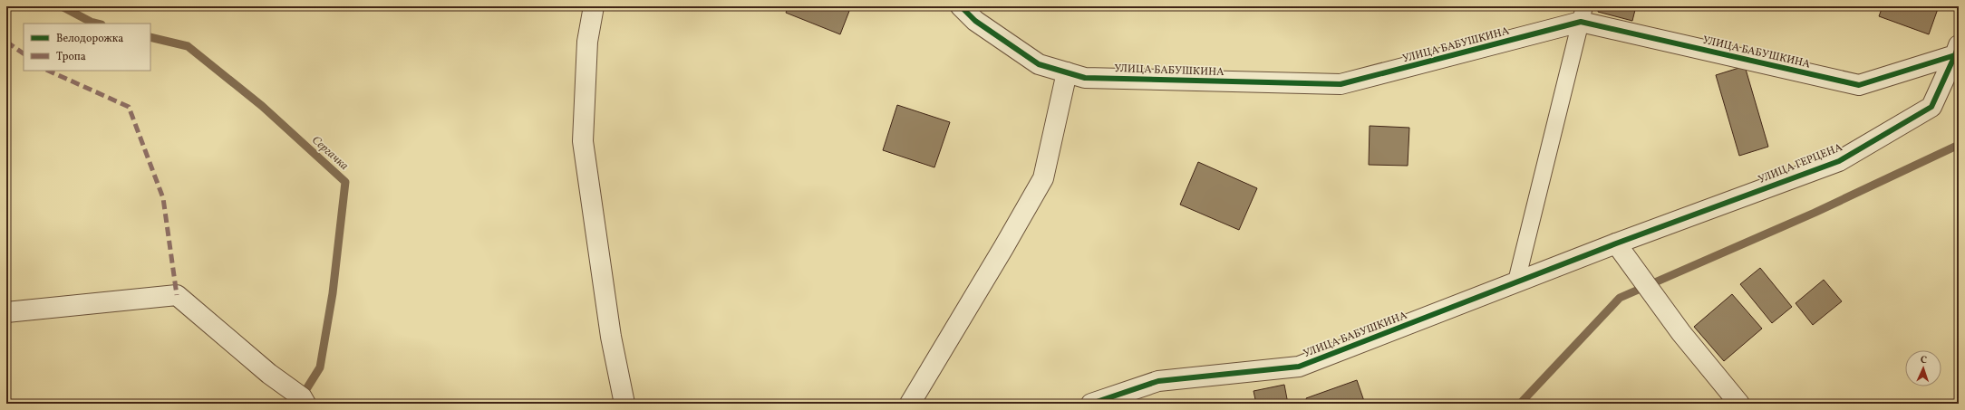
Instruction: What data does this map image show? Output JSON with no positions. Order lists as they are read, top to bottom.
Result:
{
  "streets": {
    "street": ["УЛИЦА БАБУШКИНА", "УЛИЦА ГЕРЦЕНА"]
  },
  "crossings": [
    ["УЛИЦА БАБУШКИНА", "УЛИЦА ГЕРЦЕНА"]
  ],
  "water": ["Сергачка"],
  "legend": ["Велодорожка", "Тропа"],
  "north": "top"
}
